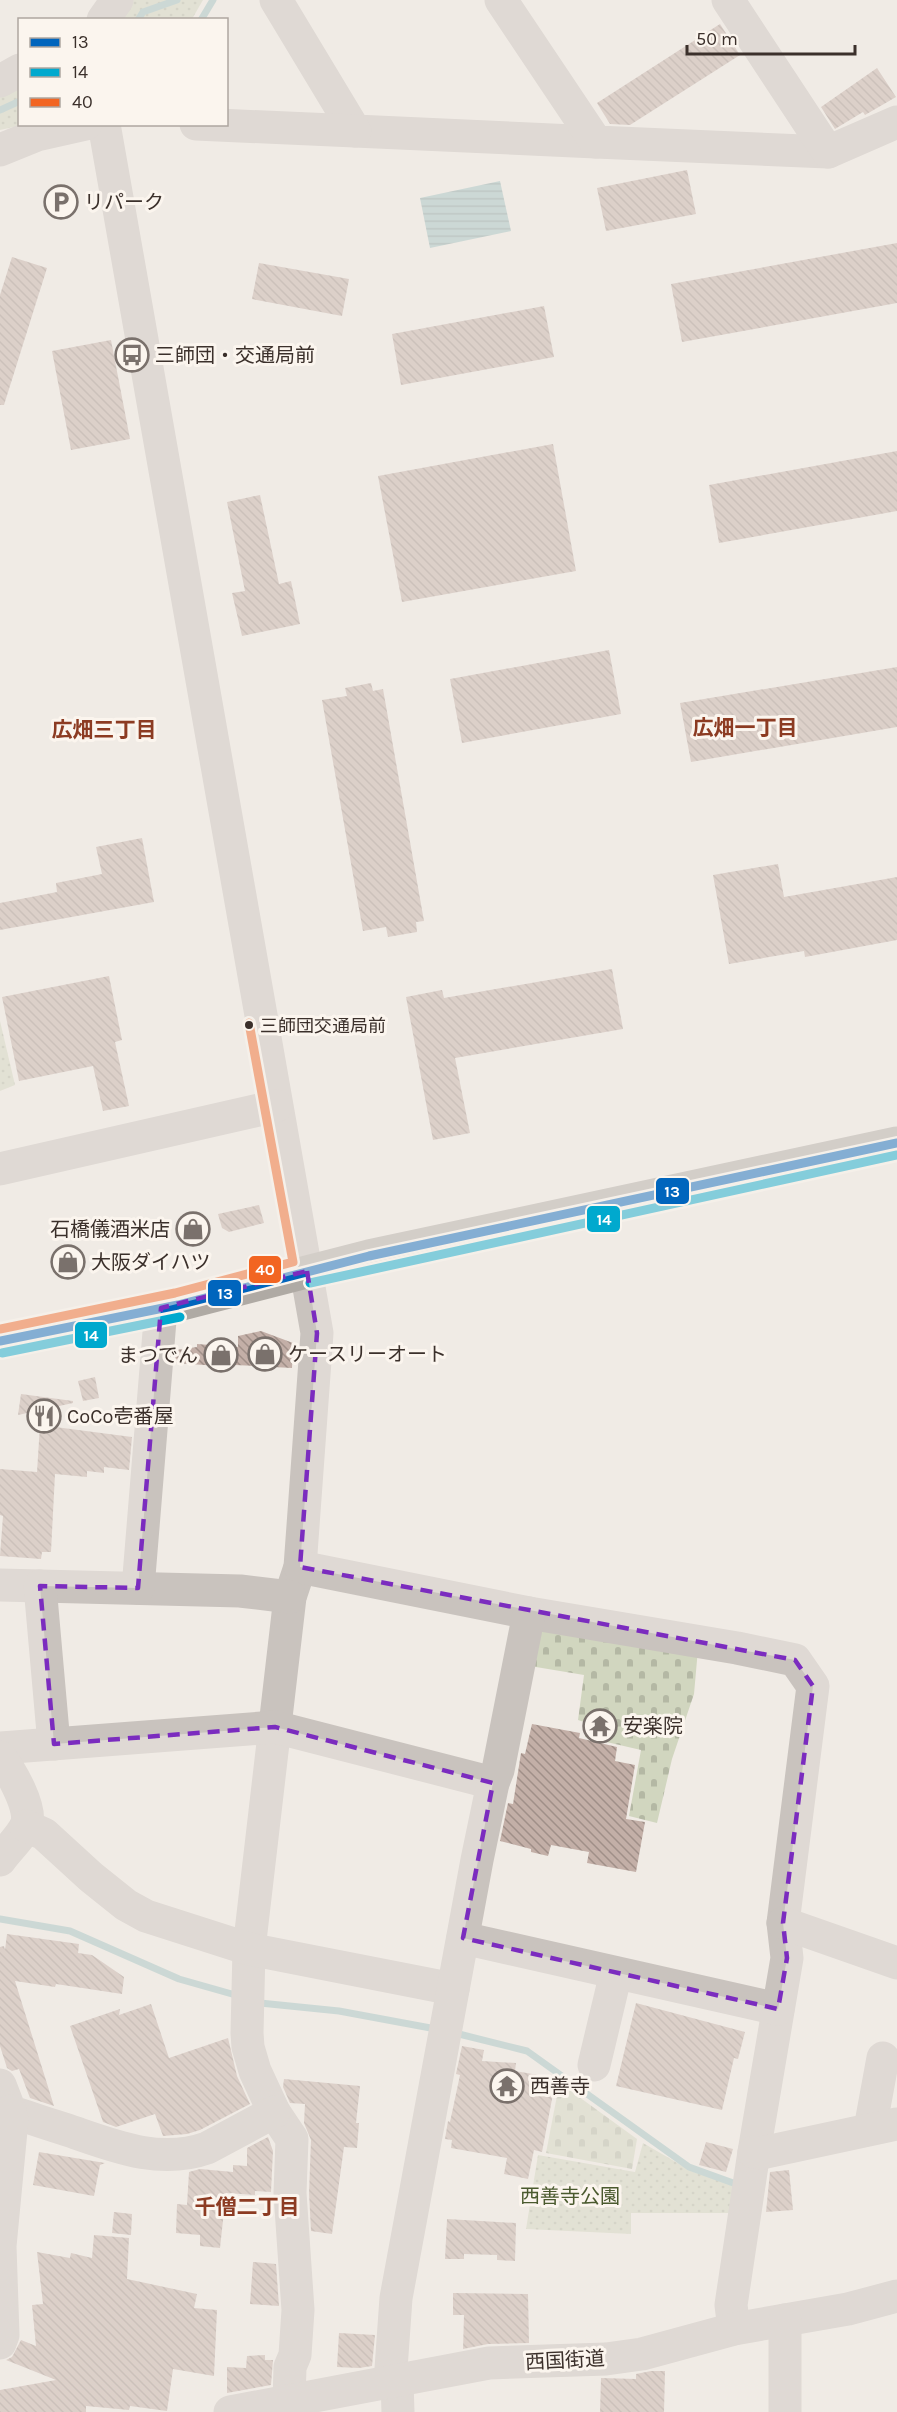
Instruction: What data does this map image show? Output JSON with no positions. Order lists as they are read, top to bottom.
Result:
{
  "streets": {
    "street": ["西国街道"]
  },
  "districts": ["広畑一丁目", "広畑三丁目", "千僧二丁目"],
  "parks": ["西善寺公園"],
  "places": {
    "parking": ["リパーク"],
    "bus stop": ["三師団・交通局前"],
    "other": ["三師団交通局前"],
    "shop": [
      "石橋儀酒米店",
      "大阪ダイハツ",
      "ケースリーオート",
      "まつでん"
    ],
    "restaurant": ["CoCo壱番屋"],
    "temple": ["安楽院", "西善寺"]
  },
  "lines": ["transit line 40", "transit line 13", "transit line 14"],
  "legend": ["13", "14", "40"],
  "scale_bar": "50 m"
}
